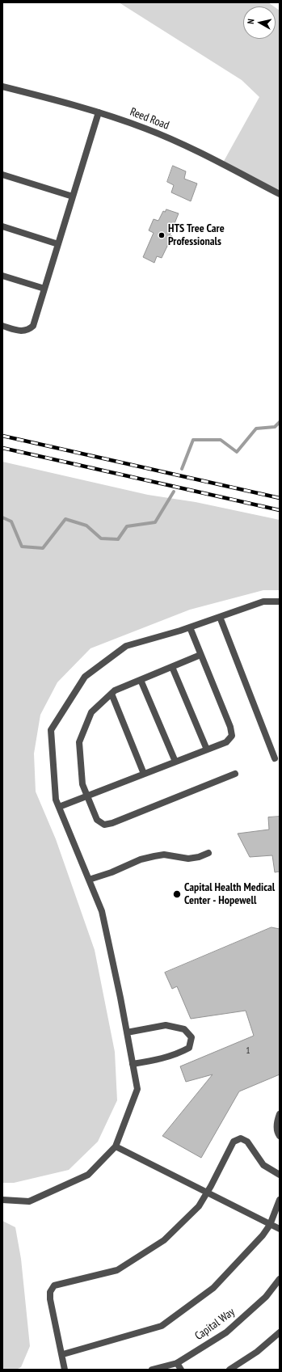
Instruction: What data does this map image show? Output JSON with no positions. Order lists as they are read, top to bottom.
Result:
{
  "streets": {
    "street": ["Reed Road", "Capital Way"]
  },
  "places": ["HTS Tree Care Professionals", "Capital Health Medical Center - Hopewell"],
  "house_numbers": ["1"],
  "north": "left"
}
